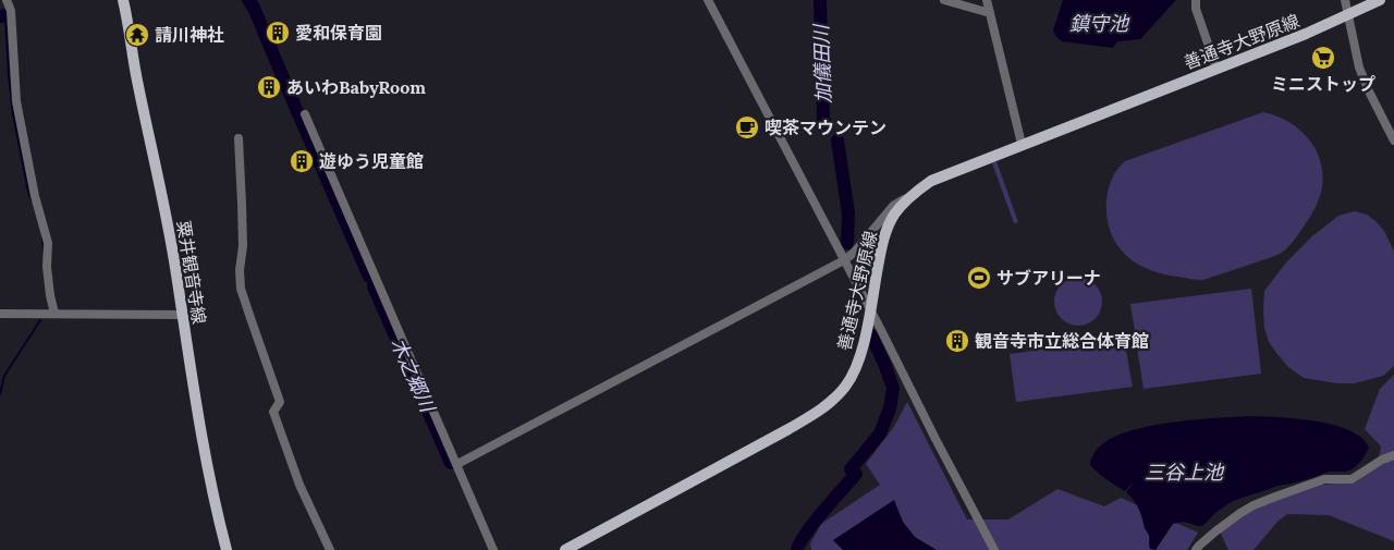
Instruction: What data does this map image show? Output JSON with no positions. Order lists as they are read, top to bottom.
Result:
{
  "streets": {
    "main road": ["善通寺大野原線", "粟井観音寺線"]
  },
  "water": [
    "鎮守池",
    "加儀田川",
    "木之郷川",
    "三谷上池"
  ],
  "places": {
    "building": [
      "愛和保育園",
      "あいわBabyRoom",
      "遊ゆう児童館",
      "観音寺市立総合体育館"
    ],
    "temple": ["請川神社"],
    "supermarket": ["ミニストップ"],
    "cafe": ["喫茶マウンテン"],
    "sports": ["サブアリーナ"]
  }
}
